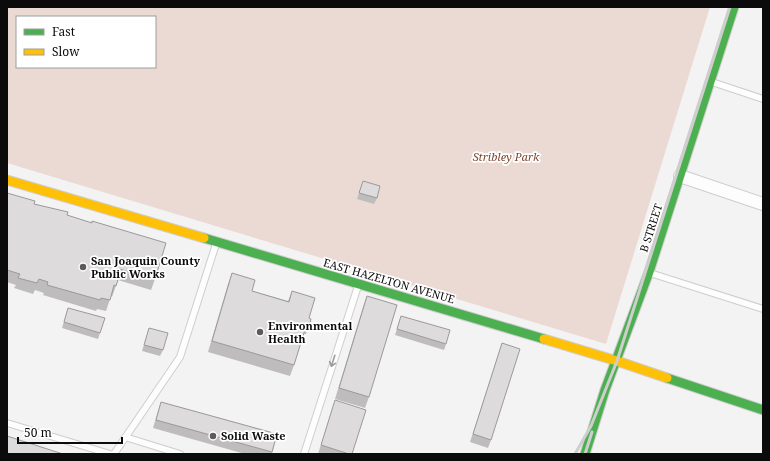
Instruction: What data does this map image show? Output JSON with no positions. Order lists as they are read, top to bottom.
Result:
{
  "streets": {
    "street": ["B STREET", "EAST HAZELTON AVENUE"]
  },
  "crossings": [
    ["B STREET", "EAST HAZELTON AVENUE"]
  ],
  "parks": ["Stribley Park"],
  "places": ["San Joaquin County Public Works", "Environmental Health", "Solid Waste"],
  "legend": ["Fast", "Slow"],
  "scale_bar": "50 m"
}
